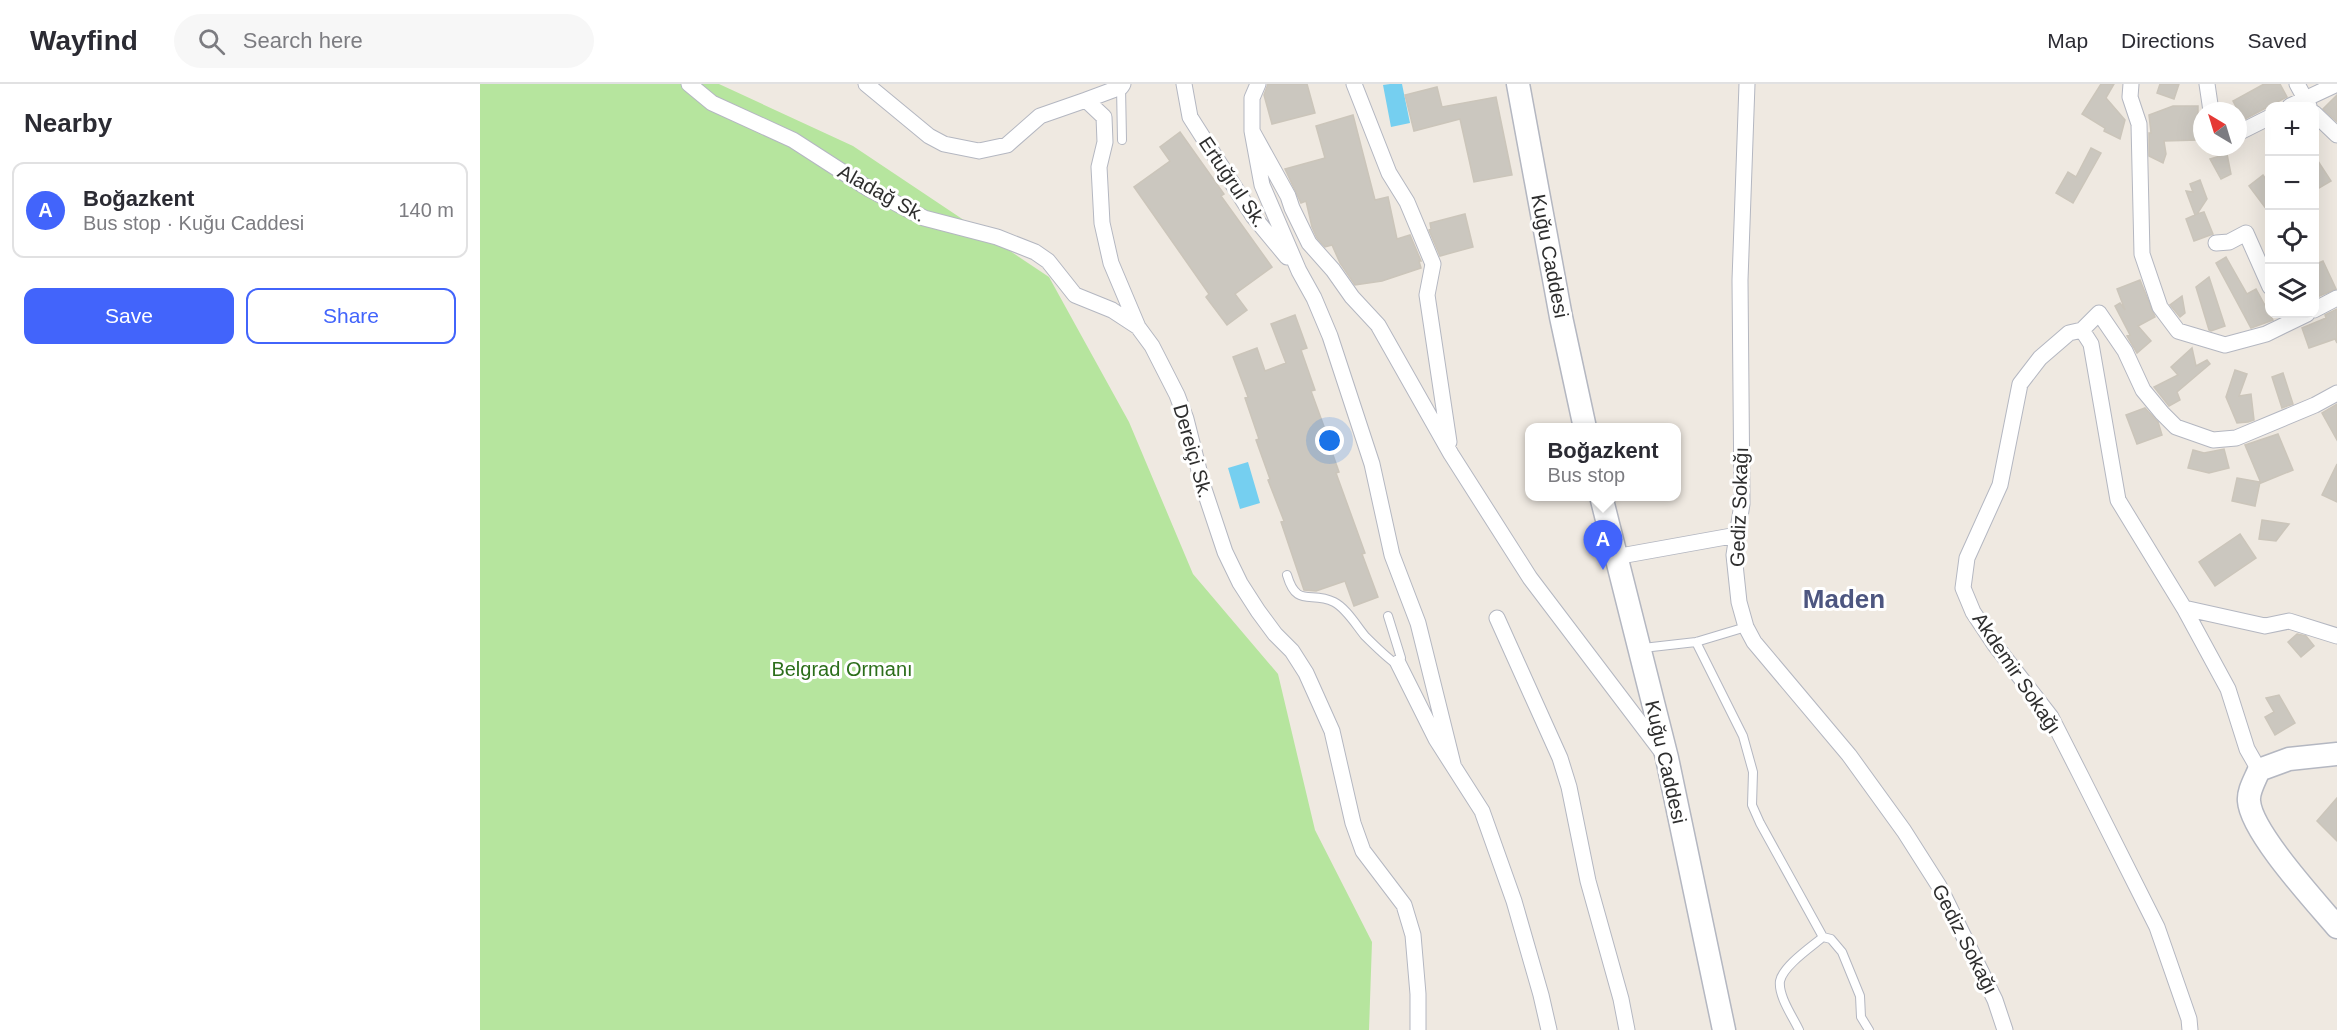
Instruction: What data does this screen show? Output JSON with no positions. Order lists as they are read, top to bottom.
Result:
{
  "streets": {
    "street": [
      "Ertuğrul Sk.",
      "Aladağ Sk.",
      "Kuğu Caddesi",
      "Dereiçi Sk.",
      "Gediz Sokağı",
      "Akdemir Sokağı"
    ]
  },
  "crossings": [
    ["Aladağ Sk.", "Dereiçi Sk."]
  ],
  "districts": ["Maden"],
  "parks": ["Belgrad Ormanı"],
  "north": "top left",
  "page": {
    "header": "Wayfind",
    "search": "Search here",
    "nav": ["Map", "Directions", "Saved"],
    "heading": "Nearby",
    "map_buttons": ["+", "−"],
    "list": [
      {
        "mark": "A",
        "name": "Boğazkent",
        "note": "Bus stop · Kuğu Caddesi",
        "value": "140 m"
      }
    ],
    "buttons": ["Save", "Share"],
    "popup": ["Boğazkent", "Bus stop"],
    "pins": "A"
  }
}
